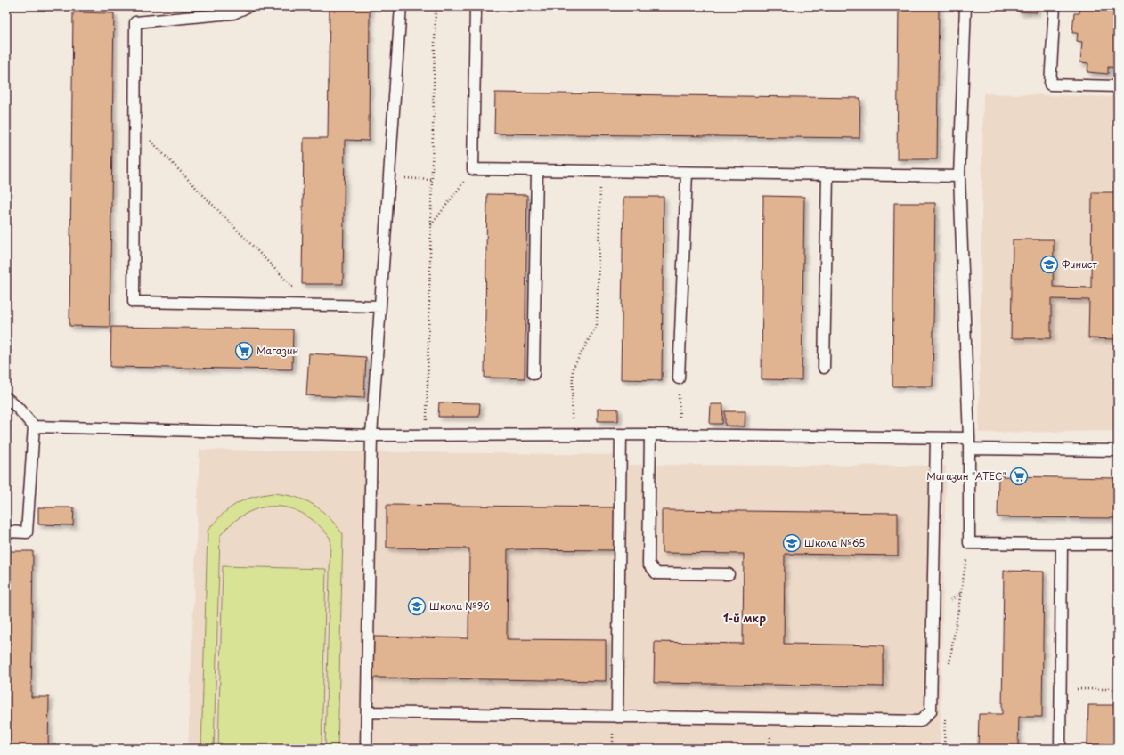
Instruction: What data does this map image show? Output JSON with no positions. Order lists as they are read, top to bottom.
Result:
{
  "districts": ["1-й мкр"],
  "places": {
    "school or university": ["Финист", "Школа №65", "Школа №96"],
    "supermarket": ["Магазин", "Магазин \"АТЕС\""]
  }
}
